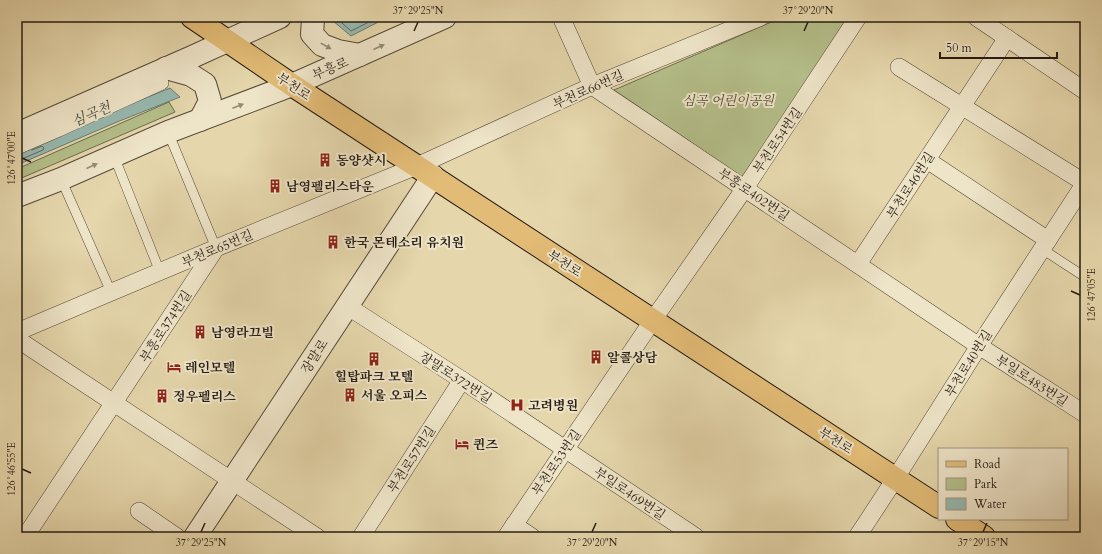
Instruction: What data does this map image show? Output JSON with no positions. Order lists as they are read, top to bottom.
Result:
{
  "streets": {
    "main road": ["부천로"],
    "street": [
      "부흥로",
      "부천로66번길",
      "부천로54번길",
      "부천로46번길",
      "부흥로402번길",
      "부천로65번길",
      "부흥로374번길",
      "장말로",
      "부천로40번길",
      "장말로372번길",
      "부일로483번길",
      "부천로57번길",
      "부천로53번길",
      "부일로469번길"
    ]
  },
  "crossings": [
    ["부흥로", "부천로"],
    ["부천로", "부천로66번길"],
    ["부천로", "부천로54번길"],
    ["부천로", "부천로65번길"],
    ["부천로", "장말로"],
    ["부천로", "부천로40번길"],
    ["부천로", "부천로53번길"],
    ["부천로66번길", "부흥로402번길"],
    ["부천로66번길", "부천로65번길"],
    ["부천로66번길", "장말로"],
    ["부천로54번길", "부흥로402번길"],
    ["부천로54번길", "부천로53번길"],
    ["부천로46번길", "부흥로402번길"],
    ["부천로46번길", "부천로40번길"],
    ["부흥로402번길", "부천로40번길"],
    ["부흥로402번길", "부일로483번길"],
    ["부천로65번길", "부흥로374번길"],
    ["부천로65번길", "장말로"],
    ["장말로", "장말로372번길"],
    ["부천로40번길", "부일로483번길"],
    ["장말로372번길", "부천로57번길"],
    ["장말로372번길", "부천로53번길"],
    ["장말로372번길", "부일로469번길"],
    ["부천로53번길", "부일로469번길"]
  ],
  "water": ["심곡천"],
  "parks": ["심곡 어린이공원"],
  "places": {
    "building": [
      "동양샷시",
      "남영펠리스타운",
      "한국 몬테소리 유치원",
      "남영라끄빌",
      "알콜상담",
      "힐탑파크 모텔",
      "서울 오피스",
      "정우펠리스"
    ],
    "hotel": ["레인모텔", "퀸즈"],
    "hospital": ["고려병원"]
  },
  "legend": ["Road", "Park", "Water"],
  "scale_bar": "50 m",
  "coordinates": [
    "37°29'25\"N",
    "37°29'20\"N",
    "126°47'00\"E",
    "126°47'05\"E",
    "126°46'55\"E",
    "37°29'15\"N"
  ]
}
